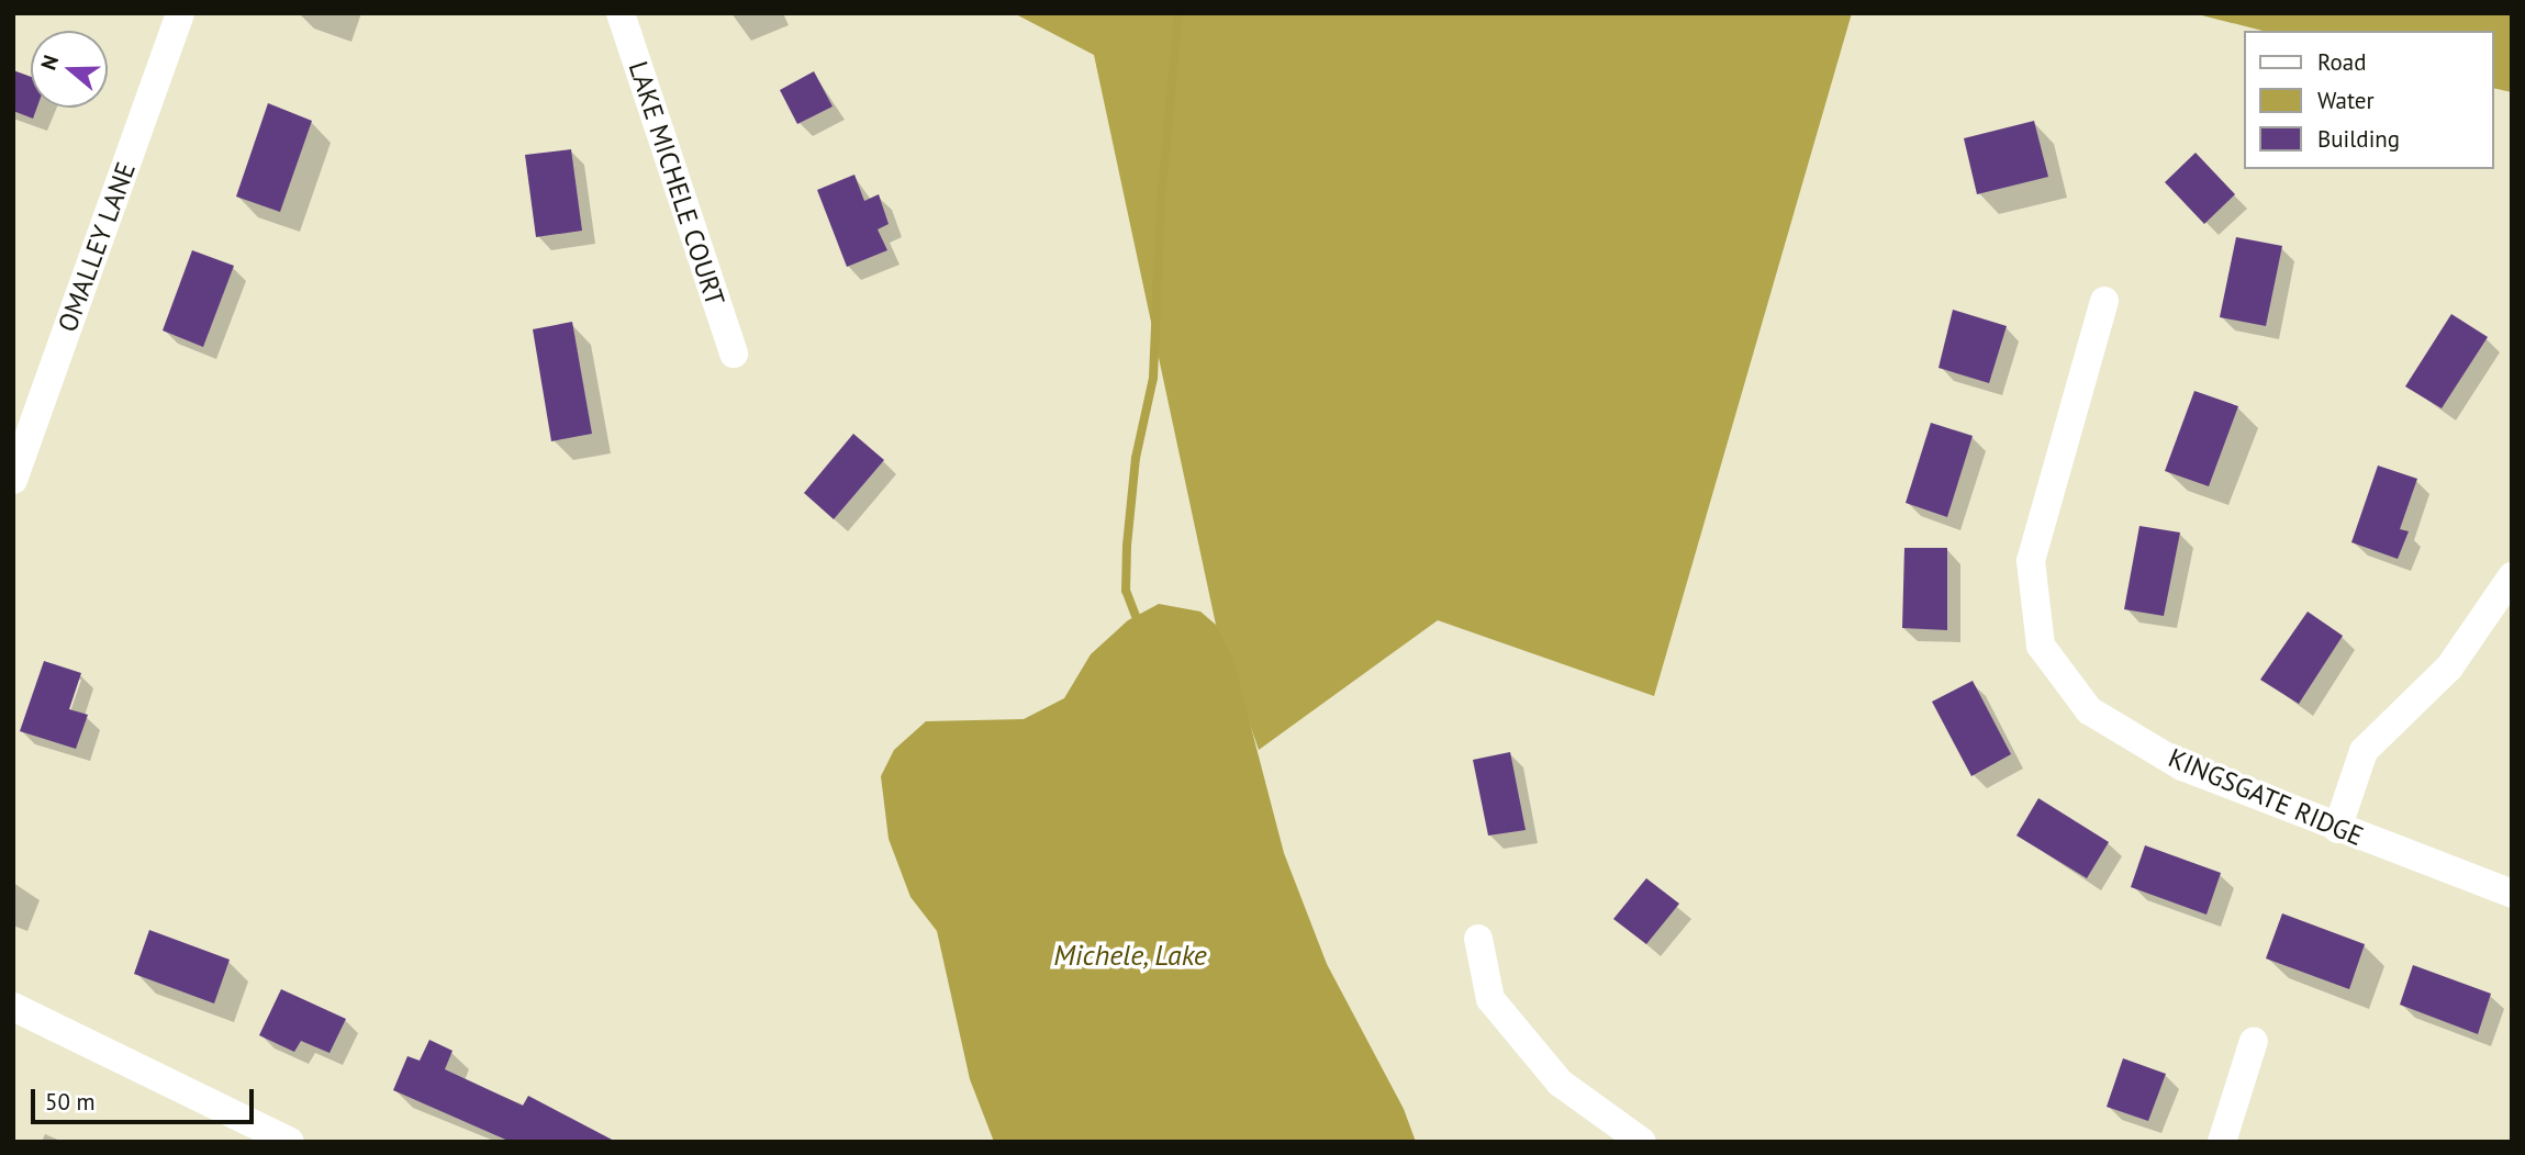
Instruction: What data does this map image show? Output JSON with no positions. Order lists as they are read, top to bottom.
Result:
{
  "streets": {
    "street": ["LAKE MICHELE COURT", "OMALLEY LANE", "KINGSGATE RIDGE"]
  },
  "water": ["Michele, Lake"],
  "legend": ["Road", "Water", "Building"],
  "scale_bar": "50 m",
  "north": "left"
}
